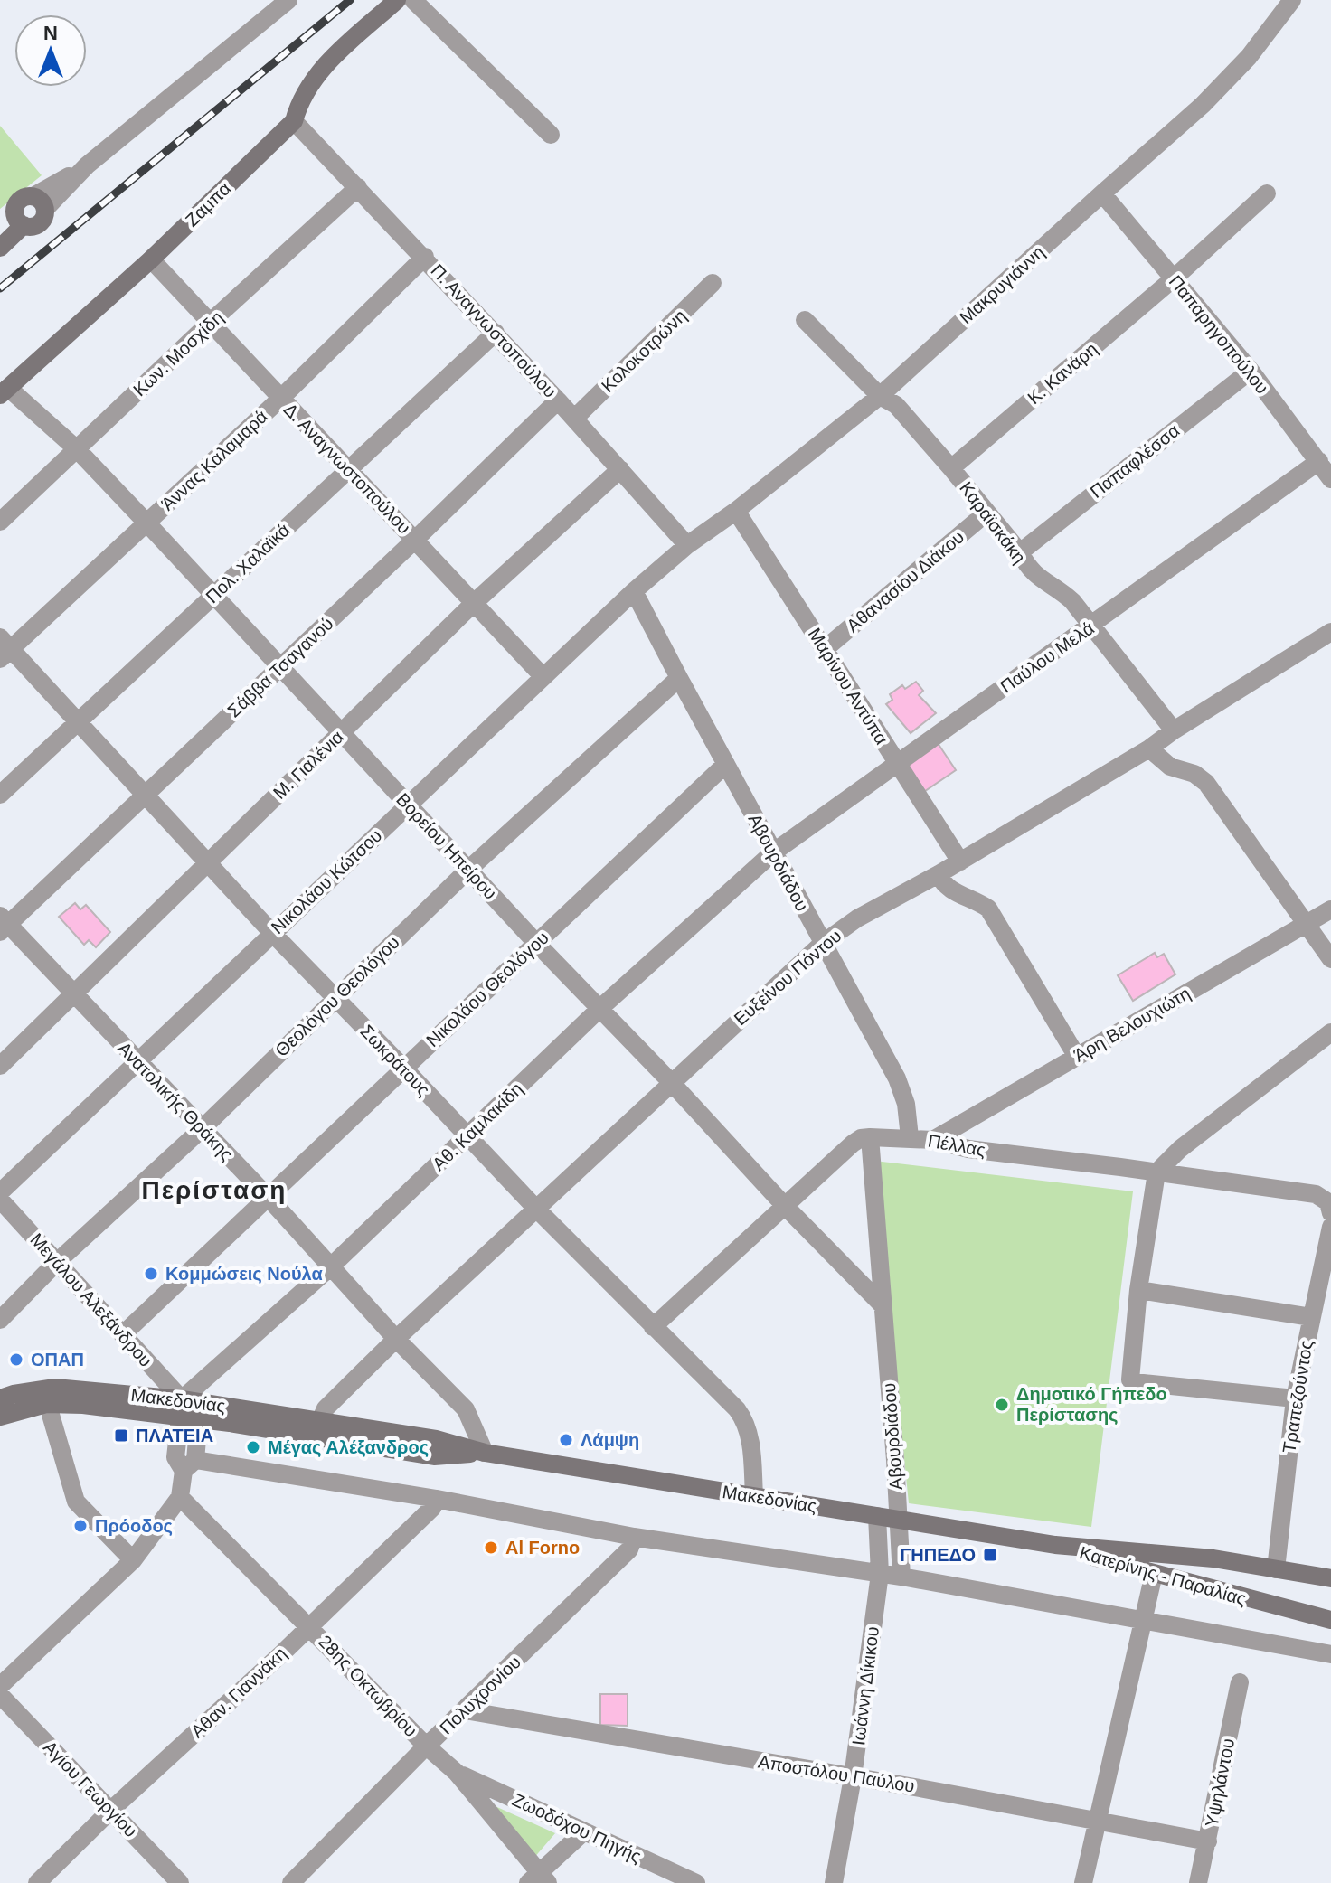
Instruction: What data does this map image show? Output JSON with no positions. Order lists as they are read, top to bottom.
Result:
{
  "streets": {
    "main road": ["Ζαμπα", "Μακεδονίας", "Κατερίνης - Παραλίας"],
    "street": [
      "Μακρυγιάννη",
      "Π. Αναγνωστοπούλου",
      "Παπαρηγοπούλου",
      "Κολοκοτρώνη",
      "Κων. Μοσχίδη",
      "Κ. Κανάρη",
      "Άννας Καλαμαρά",
      "Παπαφλέσσα",
      "Δ. Αναγνωστοπούλου",
      "Καραϊσκάκη",
      "Πολ. Χαλαϊκά",
      "Αθανασίου Διάκου",
      "Παύλου Μελά",
      "Σάββα Τσαγανού",
      "Μαρίνου Αντύπα",
      "Μ. Γιαλένια",
      "Βορείου Ηπείρου",
      "Αβουρδιάδου",
      "Νικολάου Κώτσου",
      "Ευξείνου Πόντου",
      "Νικολάου Θεολόγου",
      "Θεολόγου Θεολόγου",
      "Άρη Βελουχιώτη",
      "Σωκράτους",
      "Ανατολικής Θράκης",
      "Αθ. Καμλακίδη",
      "Πέλλας",
      "Μεγάλου Αλεξάνδρου",
      "Τραπεζούντος",
      "28ης Οκτωβρίου",
      "Ιωάννη Δίκικου",
      "Αθαν. Γιαννάκη",
      "Πολυχρονίου",
      "Αποστόλου Παύλου",
      "Υψηλάντου",
      "Αγίου Γεωργίου",
      "Ζωοδόχου Πηγής"
    ]
  },
  "crossings": [
    ["Ζαμπα", "Π. Αναγνωστοπούλου"],
    ["Ζαμπα", "Δ. Αναγνωστοπούλου"],
    ["Ζαμπα", "Βορείου Ηπείρου"],
    ["Μακρυγιάννη", "Π. Αναγνωστοπούλου"],
    ["Μακρυγιάννη", "Παπαρηγοπούλου"],
    ["Μακρυγιάννη", "Καραϊσκάκη"],
    ["Μακρυγιάννη", "Μαρίνου Αντύπα"],
    ["Μακρυγιάννη", "Νικολάου Κώτσου"],
    ["Π. Αναγνωστοπούλου", "Κολοκοτρώνη"],
    ["Π. Αναγνωστοπούλου", "Κων. Μοσχίδη"],
    ["Π. Αναγνωστοπούλου", "Άννας Καλαμαρά"],
    ["Π. Αναγνωστοπούλου", "Πολ. Χαλαϊκά"],
    ["Π. Αναγνωστοπούλου", "Σάββα Τσαγανού"],
    ["Π. Αναγνωστοπούλου", "Μ. Γιαλένια"],
    ["Π. Αναγνωστοπούλου", "Νικολάου Κώτσου"],
    ["Παπαρηγοπούλου", "Κ. Κανάρη"],
    ["Παπαρηγοπούλου", "Παπαφλέσσα"],
    ["Παπαρηγοπούλου", "Παύλου Μελά"],
    ["Κων. Μοσχίδη", "Δ. Αναγνωστοπούλου"],
    ["Κων. Μοσχίδη", "Βορείου Ηπείρου"],
    ["Κ. Κανάρη", "Καραϊσκάκη"],
    ["Άννας Καλαμαρά", "Δ. Αναγνωστοπούλου"],
    ["Άννας Καλαμαρά", "Βορείου Ηπείρου"],
    ["Άννας Καλαμαρά", "Σωκράτους"],
    ["Παπαφλέσσα", "Καραϊσκάκη"],
    ["Δ. Αναγνωστοπούλου", "Πολ. Χαλαϊκά"],
    ["Δ. Αναγνωστοπούλου", "Σάββα Τσαγανού"],
    ["Δ. Αναγνωστοπούλου", "Μ. Γιαλένια"],
    ["Δ. Αναγνωστοπούλου", "Νικολάου Κώτσου"],
    ["Καραϊσκάκη", "Αθανασίου Διάκου"],
    ["Καραϊσκάκη", "Παύλου Μελά"],
    ["Καραϊσκάκη", "Ευξείνου Πόντου"],
    ["Πολ. Χαλαϊκά", "Βορείου Ηπείρου"],
    ["Πολ. Χαλαϊκά", "Σωκράτους"],
    ["Αθανασίου Διάκου", "Μαρίνου Αντύπα"],
    ["Παύλου Μελά", "Μαρίνου Αντύπα"],
    ["Παύλου Μελά", "Αβουρδιάδου"],
    ["Παύλου Μελά", "Αθ. Καμλακίδη"],
    ["Σάββα Τσαγανού", "Βορείου Ηπείρου"],
    ["Σάββα Τσαγανού", "Σωκράτους"],
    ["Σάββα Τσαγανού", "Ανατολικής Θράκης"],
    ["Μαρίνου Αντύπα", "Ευξείνου Πόντου"],
    ["Μ. Γιαλένια", "Βορείου Ηπείρου"],
    ["Μ. Γιαλένια", "Σωκράτους"],
    ["Μ. Γιαλένια", "Ανατολικής Θράκης"],
    ["Βορείου Ηπείρου", "Αβουρδιάδου"],
    ["Βορείου Ηπείρου", "Νικολάου Κώτσου"],
    ["Βορείου Ηπείρου", "Ευξείνου Πόντου"],
    ["Βορείου Ηπείρου", "Νικολάου Θεολόγου"],
    ["Βορείου Ηπείρου", "Θεολόγου Θεολόγου"],
    ["Βορείου Ηπείρου", "Αθ. Καμλακίδη"],
    ["Αβουρδιάδου", "Νικολάου Κώτσου"],
    ["Αβουρδιάδου", "Ευξείνου Πόντου"],
    ["Αβουρδιάδου", "Νικολάου Θεολόγου"],
    ["Αβουρδιάδου", "Θεολόγου Θεολόγου"],
    ["Αβουρδιάδου", "Αθ. Καμλακίδη"],
    ["Αβουρδιάδου", "Πέλλας"],
    ["Αβουρδιάδου", "Μακεδονίας"],
    ["Νικολάου Κώτσου", "Σωκράτους"],
    ["Νικολάου Κώτσου", "Ανατολικής Θράκης"],
    ["Ευξείνου Πόντου", "Σωκράτους"],
    ["Ευξείνου Πόντου", "Ανατολικής Θράκης"],
    ["Ευξείνου Πόντου", "Μακεδονίας"],
    ["Νικολάου Θεολόγου", "Σωκράτους"],
    ["Νικολάου Θεολόγου", "Ανατολικής Θράκης"],
    ["Νικολάου Θεολόγου", "Μεγάλου Αλεξάνδρου"],
    ["Θεολόγου Θεολόγου", "Σωκράτους"],
    ["Θεολόγου Θεολόγου", "Ανατολικής Θράκης"],
    ["Θεολόγου Θεολόγου", "Μεγάλου Αλεξάνδρου"],
    ["Άρη Βελουχιώτη", "Πέλλας"],
    ["Σωκράτους", "Αθ. Καμλακίδη"],
    ["Σωκράτους", "Μακεδονίας"],
    ["Ανατολικής Θράκης", "Αθ. Καμλακίδη"],
    ["Ανατολικής Θράκης", "Μακεδονίας"],
    ["Αθ. Καμλακίδη", "Μεγάλου Αλεξάνδρου"],
    ["Αθ. Καμλακίδη", "Μακεδονίας"],
    ["Μεγάλου Αλεξάνδρου", "Μακεδονίας"],
    ["Τραπεζούντος", "Κατερίνης - Παραλίας"],
    ["Μακεδονίας", "Κατερίνης - Παραλίας"],
    ["Μακεδονίας", "Ιωάννη Δίκικου"],
    ["28ης Οκτωβρίου", "Αθαν. Γιαννάκη"],
    ["28ης Οκτωβρίου", "Πολυχρονίου"],
    ["28ης Οκτωβρίου", "Ζωοδόχου Πηγής"],
    ["Ιωάννη Δίκικου", "Αποστόλου Παύλου"],
    ["Αθαν. Γιαννάκη", "Αγίου Γεωργίου"],
    ["Πολυχρονίου", "Αποστόλου Παύλου"],
    ["Αποστόλου Παύλου", "Υψηλάντου"]
  ],
  "districts": ["Περίσταση"],
  "places": {
    "other": [
      "Κομμώσεις Νούλα",
      "ΟΠΑΠ",
      "Δημοτικό Γήπεδο Περίστασης",
      "Λάμψη",
      "Μέγας Αλέξανδρος",
      "Πρόοδος",
      "Al Forno"
    ],
    "transit": ["ΠΛΑΤΕΙΑ", "ΓΗΠΕΔΟ"]
  },
  "north": "top"
}
